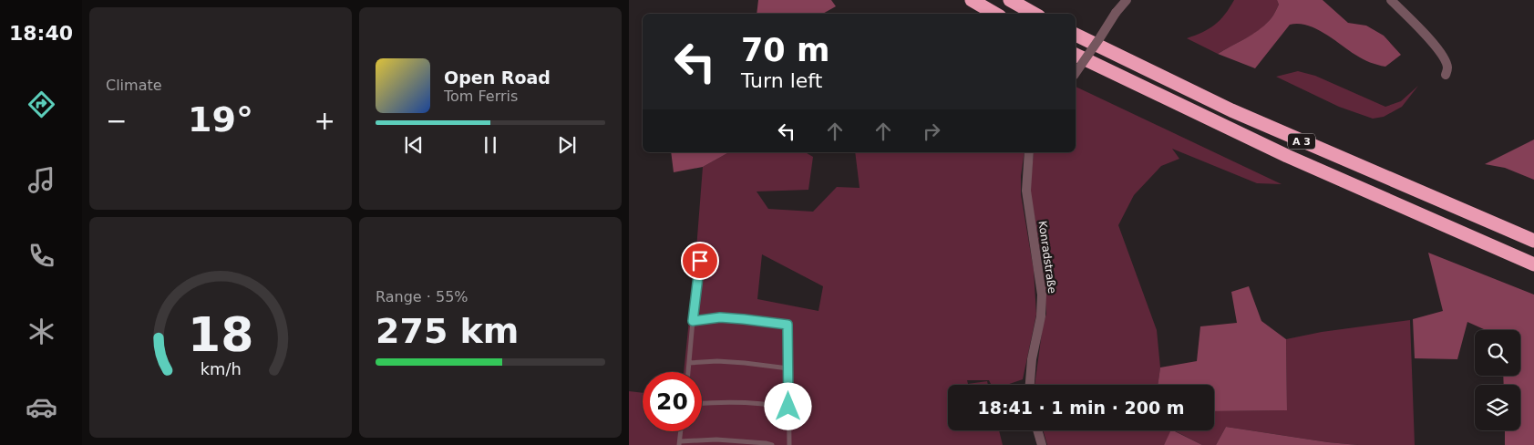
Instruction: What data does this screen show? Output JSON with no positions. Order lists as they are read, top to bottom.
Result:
{
  "streets": {
    "highway": ["A 3"],
    "street": ["Konradstraße"]
  },
  "page": {
    "tabs": "18:40",
    "tile": [
      "Climate",
      ["Range · 55%", "275 km"]
    ],
    "turn": ["70 m", "Turn left"],
    "song": ["Open Road", "Tom Ferris"],
    "heat": ["−", "19°", "+"],
    "limit": "20",
    "trip": "18:41 · 1 min · 200 m",
    "gauge": ["18", "km/h"]
  }
}
